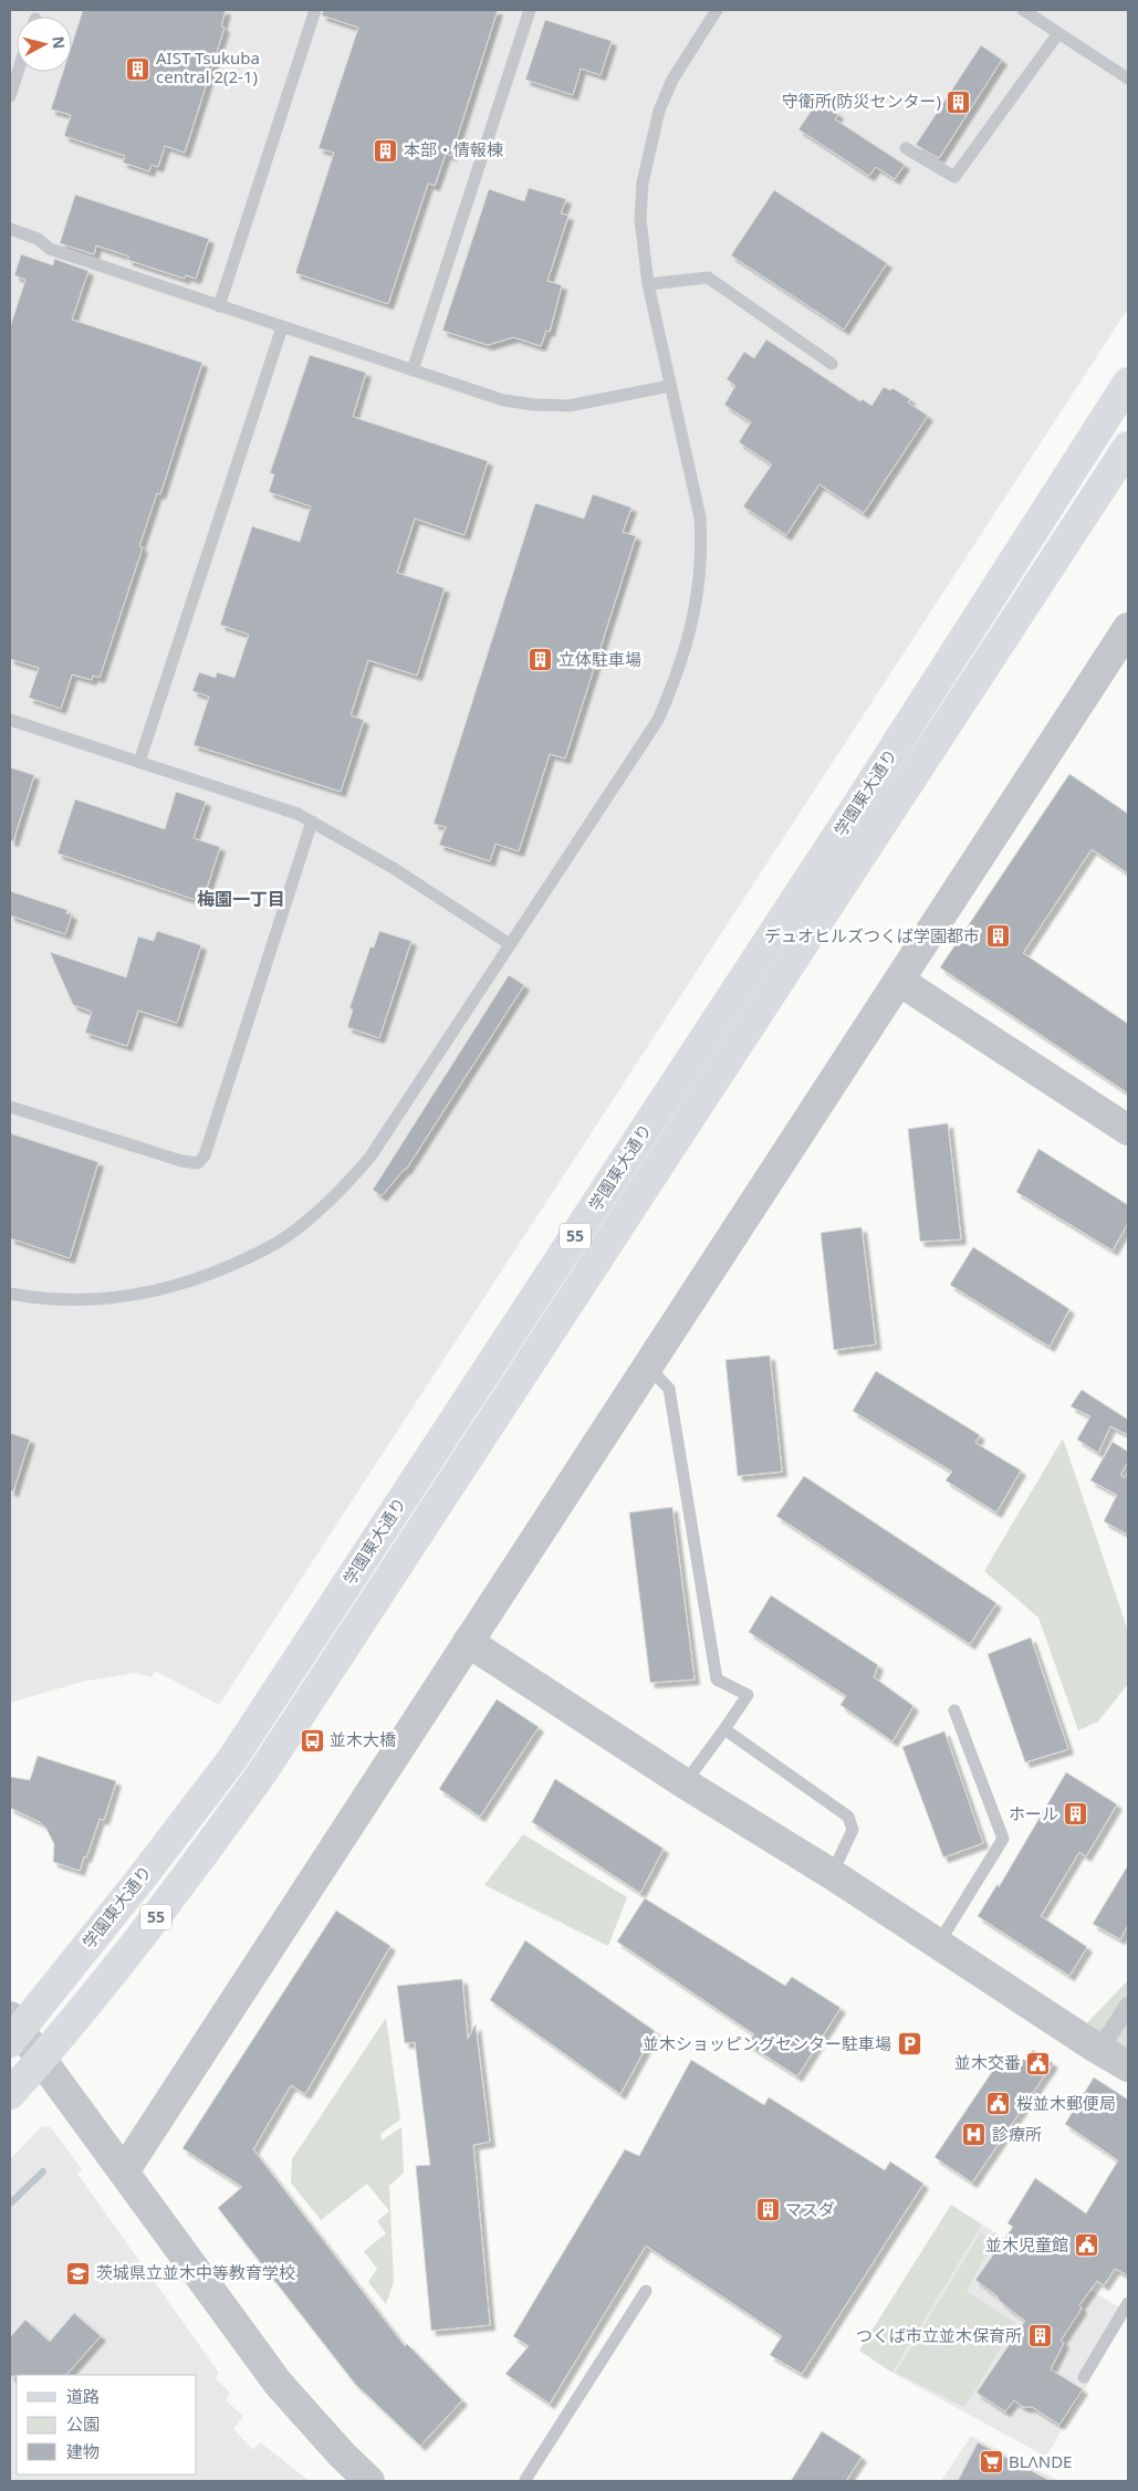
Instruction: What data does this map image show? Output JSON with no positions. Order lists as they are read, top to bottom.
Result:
{
  "streets": {
    "main road": ["学園東大通り", "55"]
  },
  "districts": ["梅園一丁目"],
  "places": {
    "building": [
      "AIST Tsukuba central 2(2-1)",
      "守衛所(防災センター)",
      "本部・情報棟",
      "立体駐車場",
      "デュオヒルズつくば学園都市",
      "ホール",
      "マスダ",
      "つくば市立並木保育所"
    ],
    "bus stop": ["並木大橋"],
    "parking": ["並木ショッピングセンター駐車場"],
    "public building": ["並木交番", "桜並木郵便局", "並木児童館"],
    "hospital": ["診療所"],
    "school or university": ["茨城県立並木中等教育学校"],
    "supermarket": ["BLΛNDE"]
  },
  "legend": ["道路", "公園", "建物"],
  "north": "right"
}
